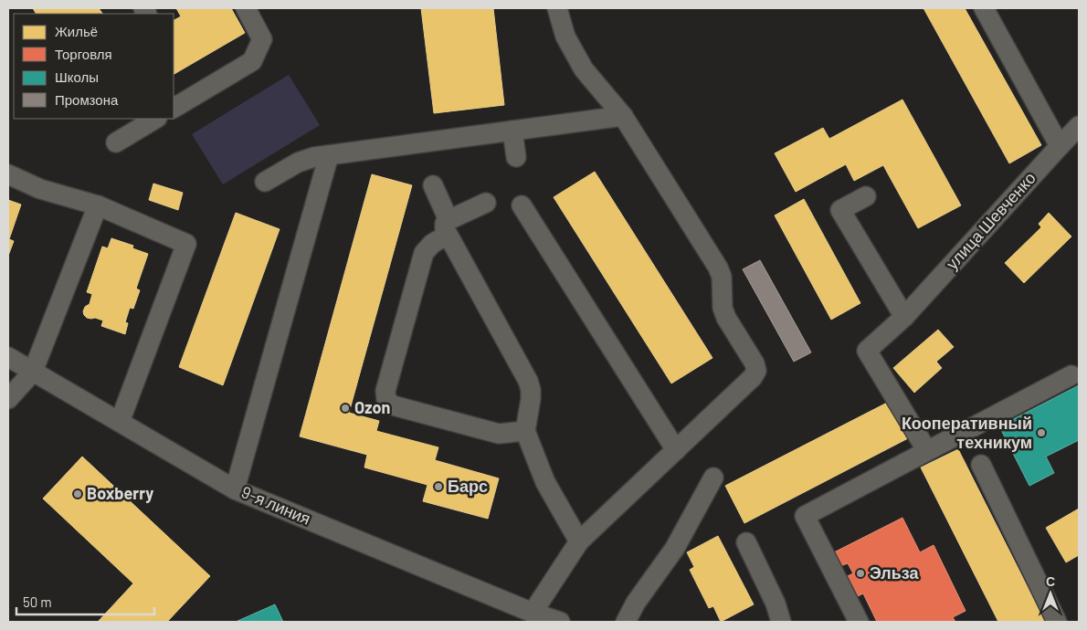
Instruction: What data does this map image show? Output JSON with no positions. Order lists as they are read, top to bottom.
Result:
{
  "streets": {
    "street": ["улица Шевченко", "9-я линия"]
  },
  "places": [
    "Ozon",
    "Кооперативный техникум",
    "Барс",
    "Boxberry",
    "Эльза"
  ],
  "legend": [
    "Жильё",
    "Торговля",
    "Школы",
    "Промзона"
  ],
  "scale_bar": "50 m",
  "north": "top"
}
